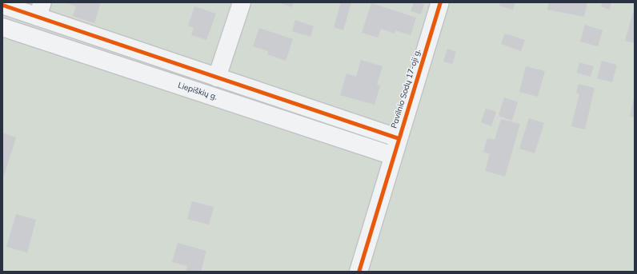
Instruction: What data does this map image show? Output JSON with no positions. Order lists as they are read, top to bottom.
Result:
{
  "streets": {
    "street": ["Pavilnio Sodų 17-oji g.", "Liepiškių g."]
  },
  "crossings": [
    ["Pavilnio Sodų 17-oji g.", "Liepiškių g."]
  ]
}
